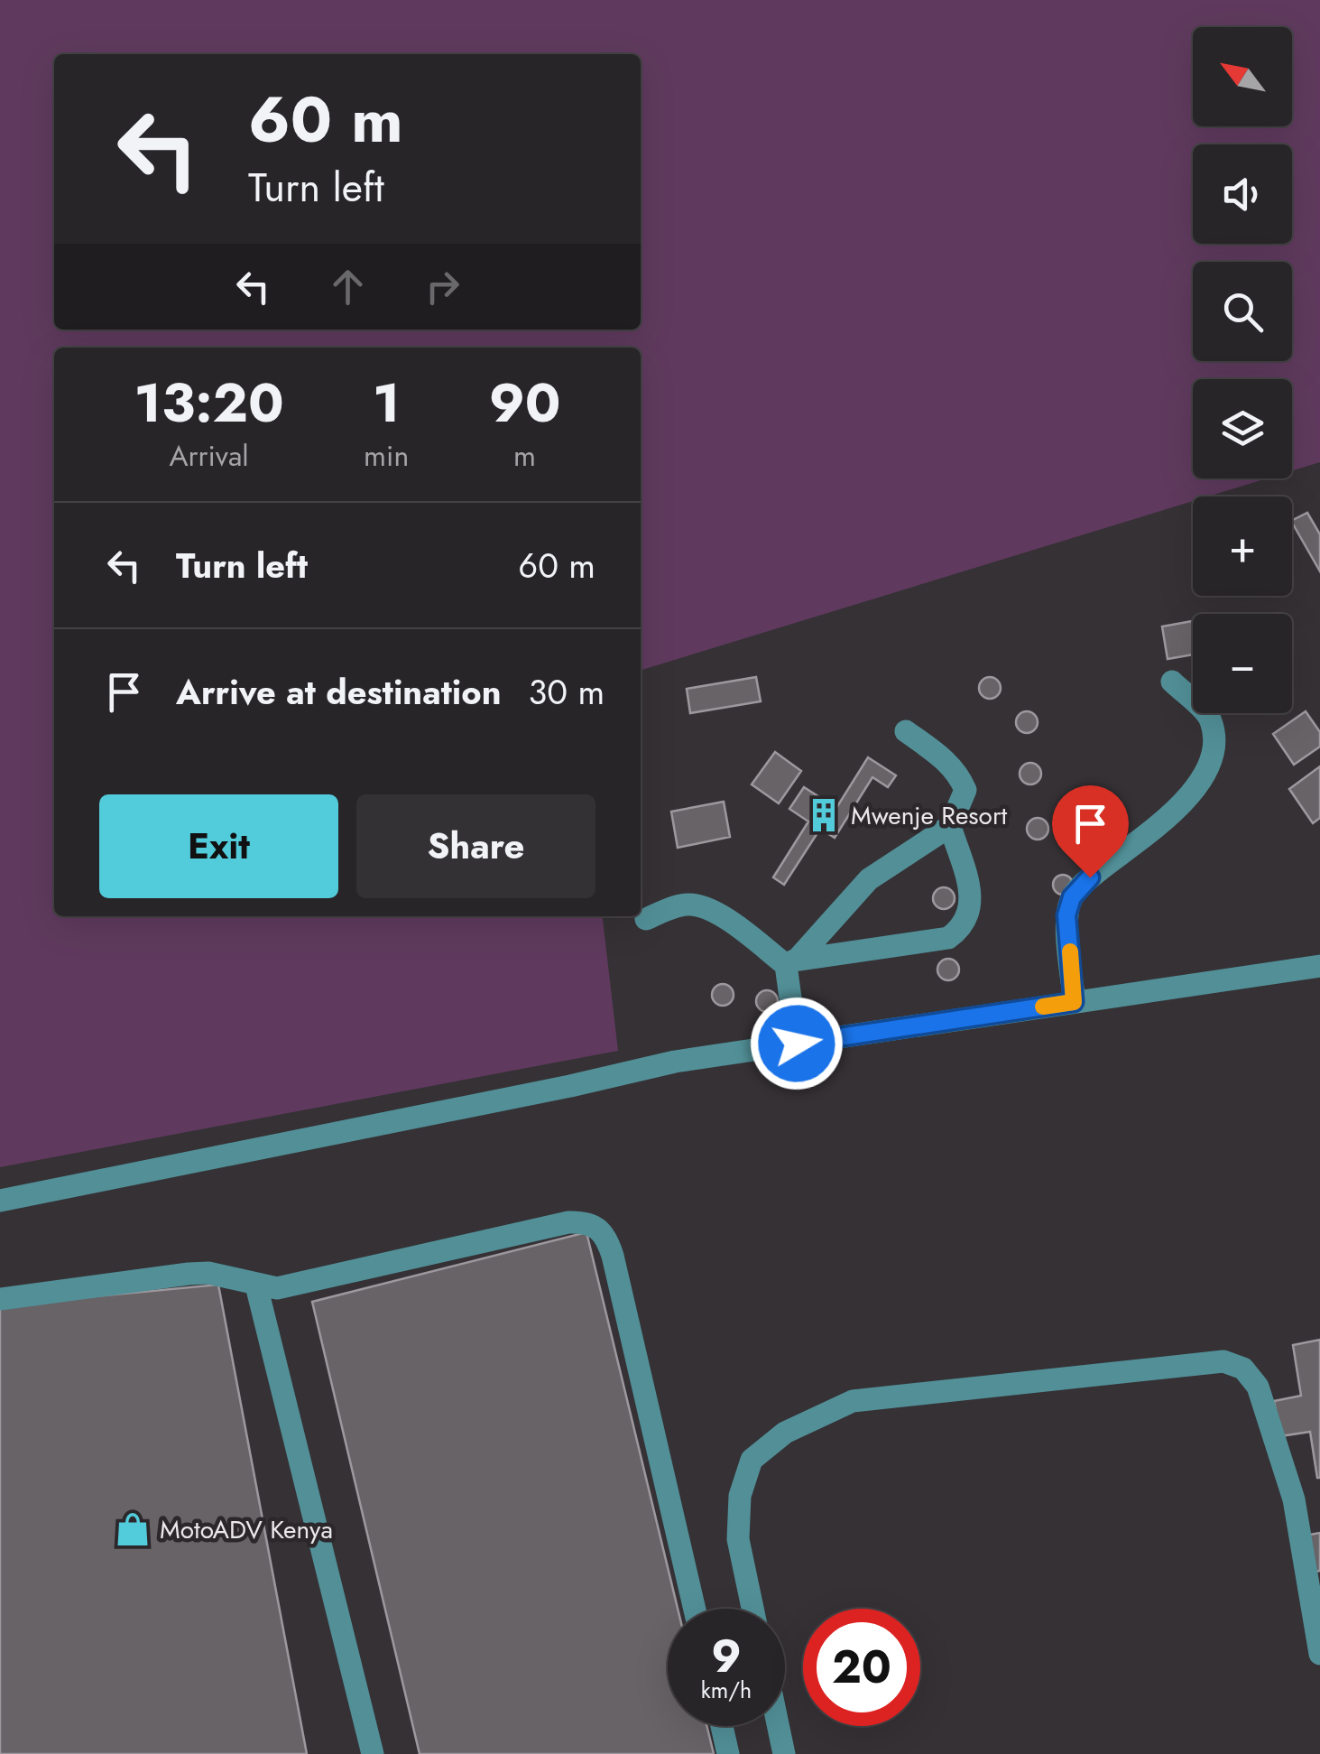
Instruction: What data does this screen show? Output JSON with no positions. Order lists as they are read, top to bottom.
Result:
{
  "places": {
    "building": ["Mwenje Resort"],
    "shop": ["MotoADV Kenya"]
  },
  "north": "top left",
  "page": {
    "map_buttons": ["+", "−"],
    "turn": ["60 m", "Turn left"],
    "eta": [
      "13:20",
      "Arrival",
      "1",
      "min",
      "90",
      "m"
    ],
    "list": [
      {
        "name": "Turn left",
        "value": "60 m"
      },
      {
        "name": "Arrive at destination",
        "value": "30 m"
      }
    ],
    "buttons": ["Exit", "Share"],
    "speed": "9 km/h",
    "limit": "20"
  }
}
